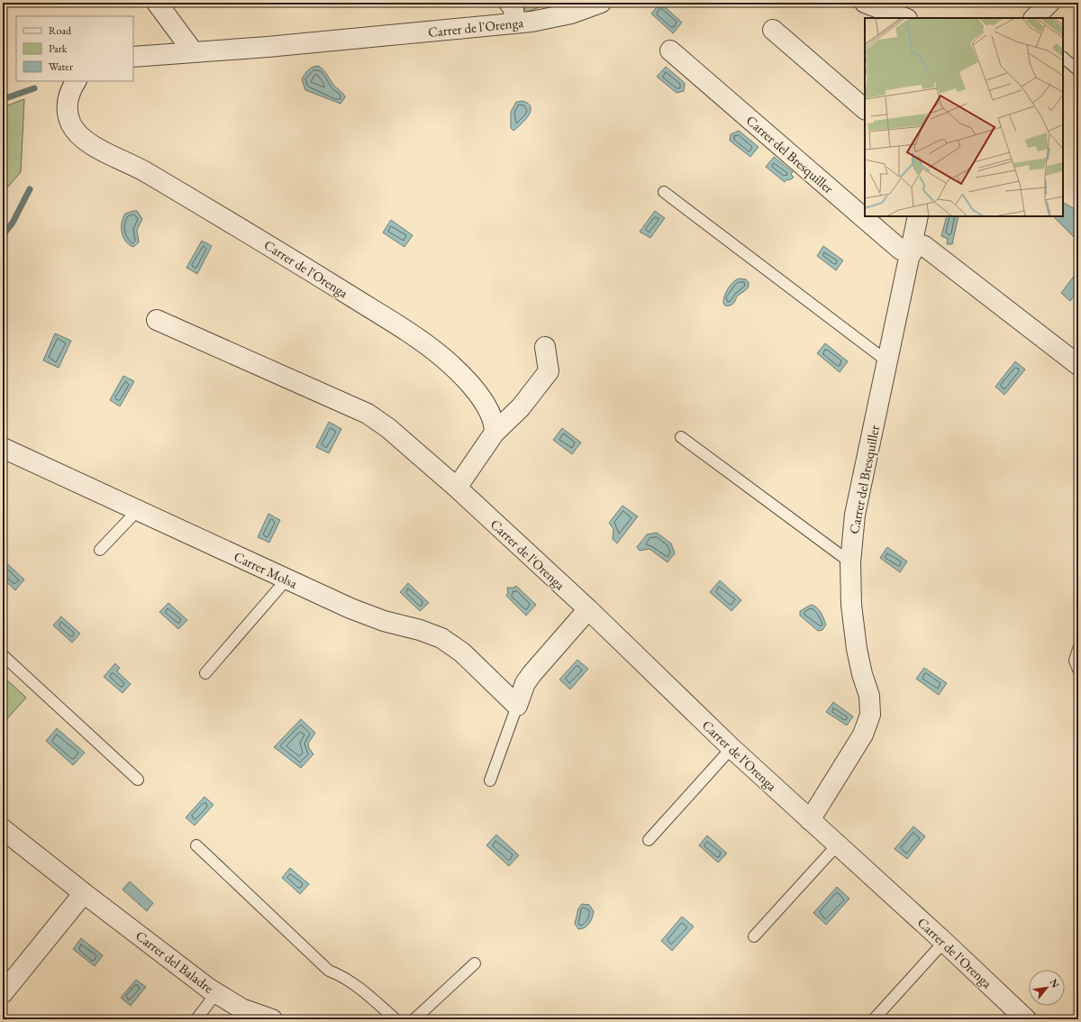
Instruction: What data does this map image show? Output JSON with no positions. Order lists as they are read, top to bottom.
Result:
{
  "streets": {
    "street": [
      "Carrer de l'Orenga",
      "Carrer del Bresquiller",
      "Carrer Molsa",
      "Carrer del Baladre"
    ]
  },
  "crossings": [
    ["Carrer de l'Orenga", "Carrer del Bresquiller"]
  ],
  "legend": ["Road", "Park", "Water"],
  "north": "top right"
}
